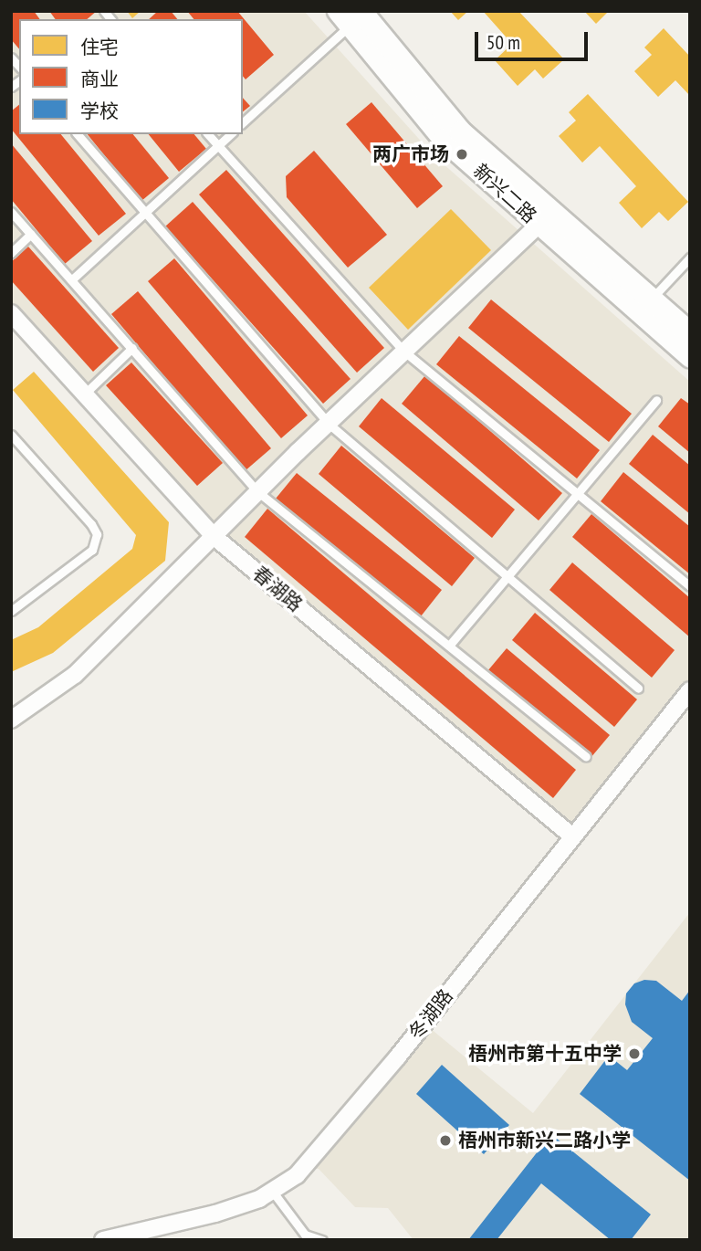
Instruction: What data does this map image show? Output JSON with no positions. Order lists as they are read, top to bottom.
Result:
{
  "streets": {
    "main road": ["新兴二路"],
    "street": ["春湖路", "冬湖路"]
  },
  "crossings": [
    ["春湖路", "冬湖路"]
  ],
  "places": ["两广市场", "梧州市第十五中学", "梧州市新兴二路小学"],
  "legend": ["住宅", "商业", "学校"],
  "scale_bar": "50 m"
}
